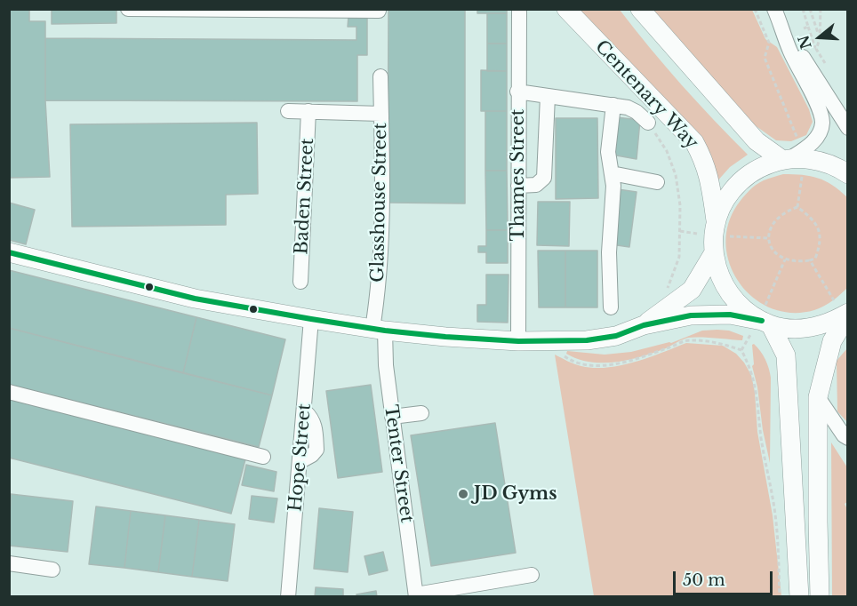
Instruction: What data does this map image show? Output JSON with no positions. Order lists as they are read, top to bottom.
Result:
{
  "streets": {
    "main road": ["Centenary Way"],
    "street": [
      "Thames Street",
      "Baden Street",
      "Glasshouse Street",
      "Hope Street",
      "Tenter Street"
    ]
  },
  "crossings": [
    ["Glasshouse Street", "Tenter Street"]
  ],
  "places": ["JD Gyms"],
  "scale_bar": "50 m",
  "north": "left"
}
